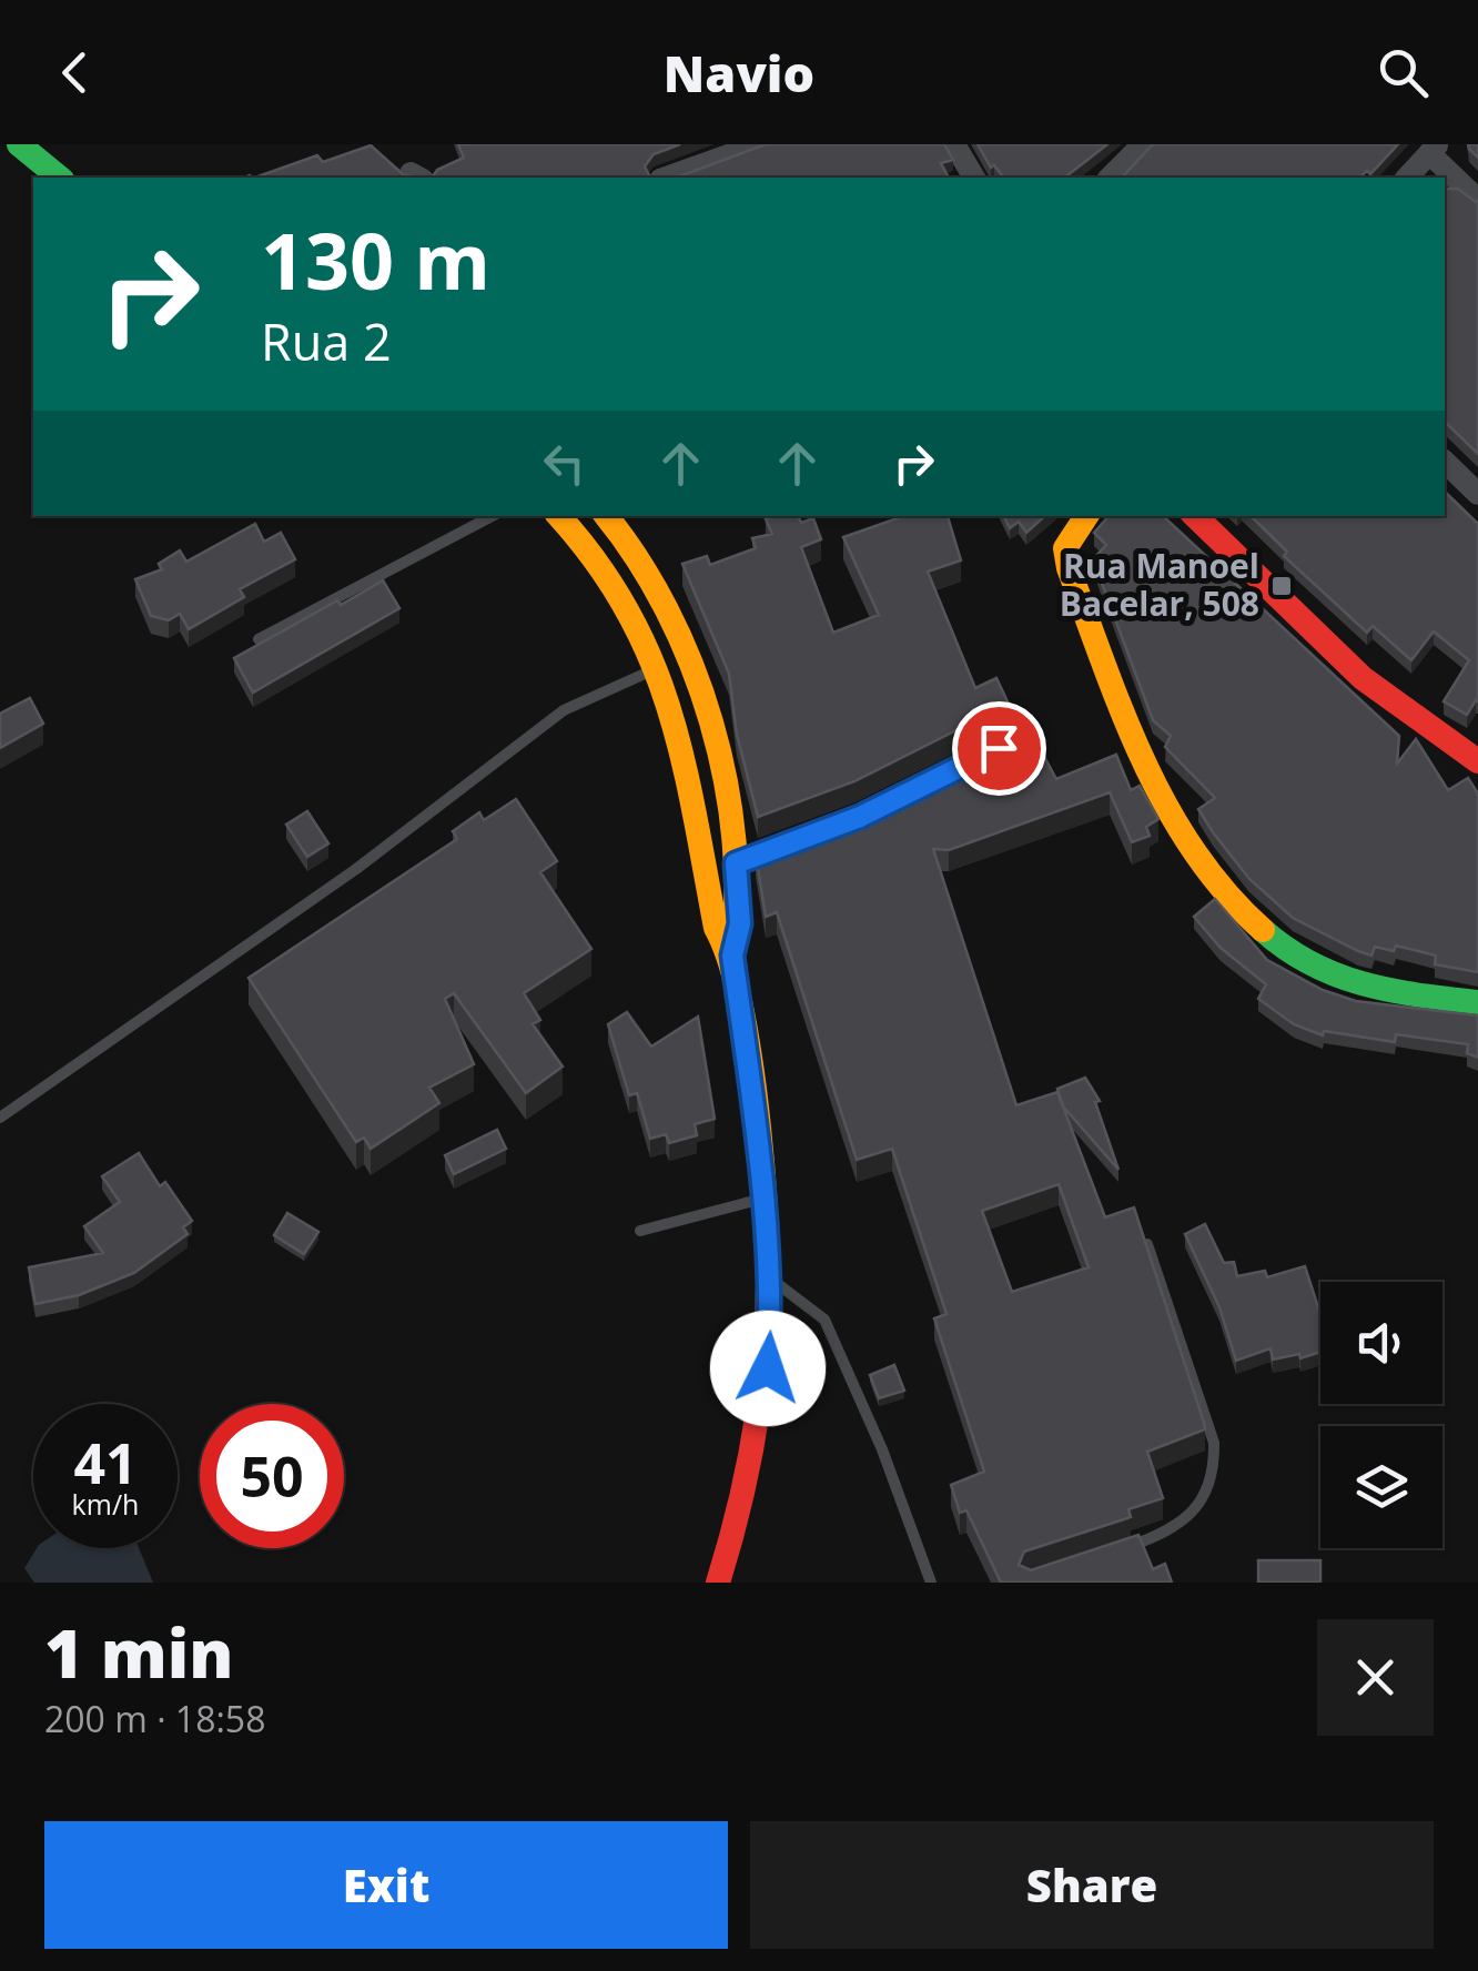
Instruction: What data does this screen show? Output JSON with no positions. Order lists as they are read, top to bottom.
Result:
{
  "places": {
    "transit": ["Rua Manoel Bacelar, 508"]
  },
  "page": {
    "header": "Navio",
    "turn": ["130 m", "Rua 2"],
    "speed": "41 km/h",
    "limit": "50",
    "heading": ["1 min", "200 m · 18:58"],
    "buttons": ["Exit", "Share"]
  }
}
